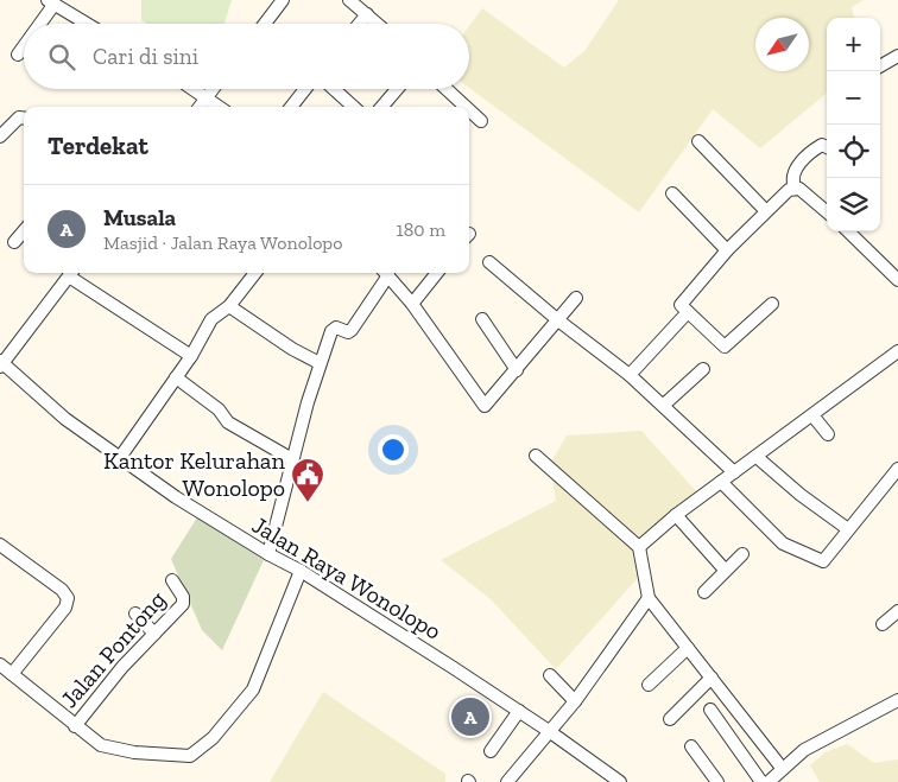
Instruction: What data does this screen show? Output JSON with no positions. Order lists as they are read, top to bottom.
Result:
{
  "streets": {
    "street": ["Jalan Raya Wonolopo", "Jalan Pontong"]
  },
  "places": {
    "public building": ["Kantor Kelurahan Wonolopo"]
  },
  "north": "bottom left",
  "page": {
    "map_buttons": ["+", "−"],
    "search": "Cari di sini",
    "heading": "Terdekat",
    "list": [
      {
        "mark": "A",
        "name": "Musala",
        "note": "Masjid · Jalan Raya Wonolopo",
        "value": "180 m"
      }
    ],
    "pins": "A"
  }
}
